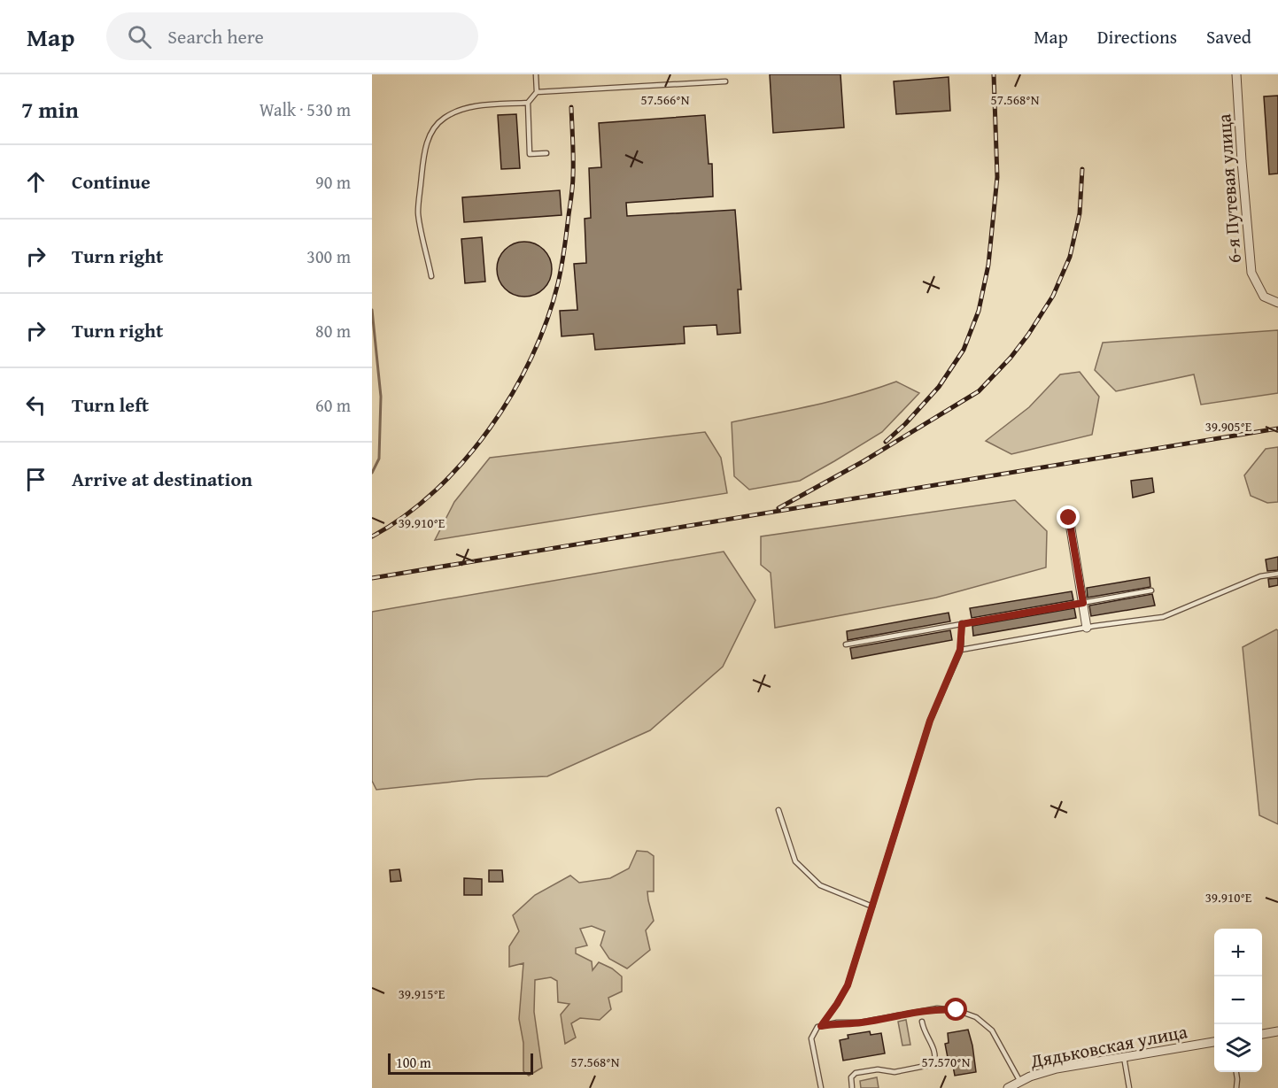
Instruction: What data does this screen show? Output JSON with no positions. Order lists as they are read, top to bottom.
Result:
{
  "streets": {
    "street": ["6-я Путевая улица", "Дядьковская улица"]
  },
  "scale_bar": "100 m",
  "page": {
    "header": "Map",
    "search": "Search here",
    "nav": ["Map", "Directions", "Saved"],
    "heading": ["7 min", "Walk · 530 m"],
    "list": [
      ["Continue", "90 m"],
      ["Turn right", "300 m"],
      ["Turn right", "80 m"],
      ["Turn left", "60 m"],
      "Arrive at destination"
    ],
    "map_buttons": ["+", "−"],
    "scale": "100 m"
  },
  "coordinates": [
    "57.566°N",
    "57.568°N",
    "39.905°E",
    "39.910°E",
    "39.915°E",
    "57.570°N"
  ]
}
